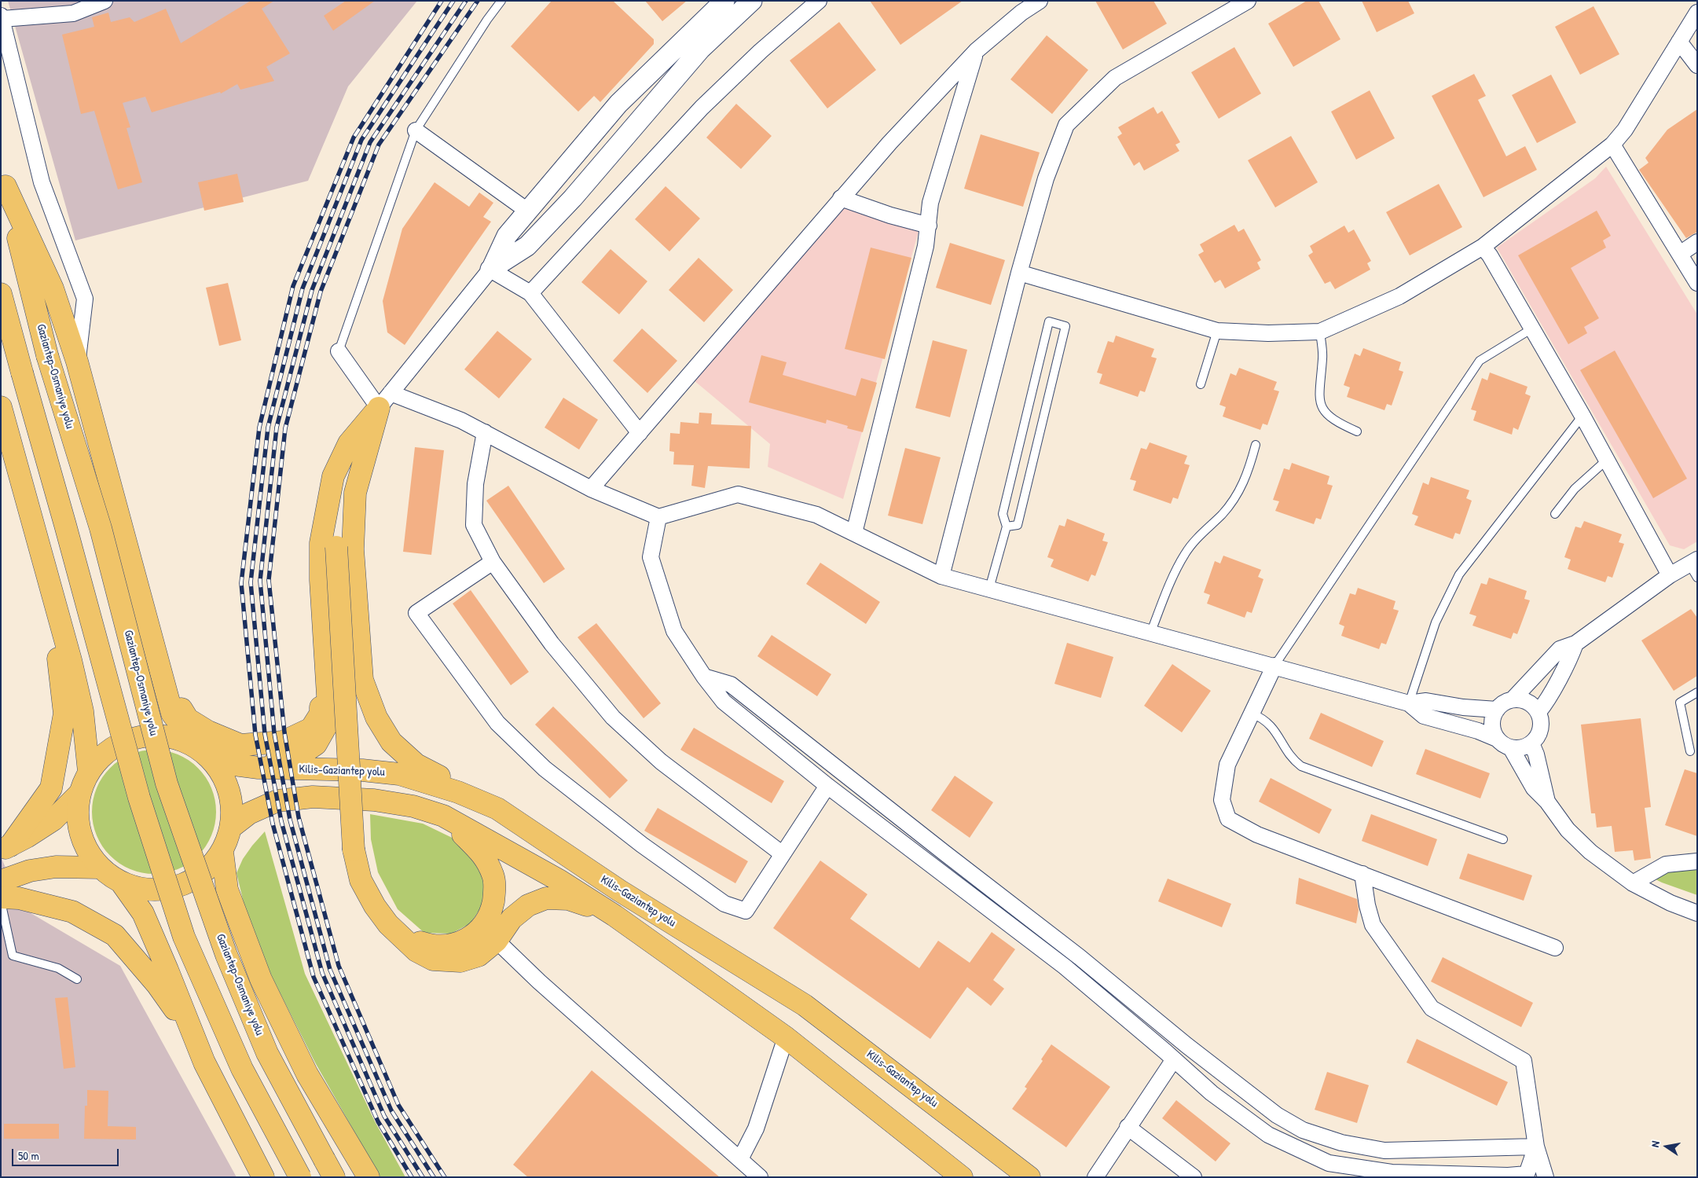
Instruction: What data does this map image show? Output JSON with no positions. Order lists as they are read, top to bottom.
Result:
{
  "streets": {
    "main road": ["Gaziantep-Osmaniye yolu", "Kilis-Gaziantep yolu"]
  },
  "scale_bar": "50 m",
  "north": "left"
}
